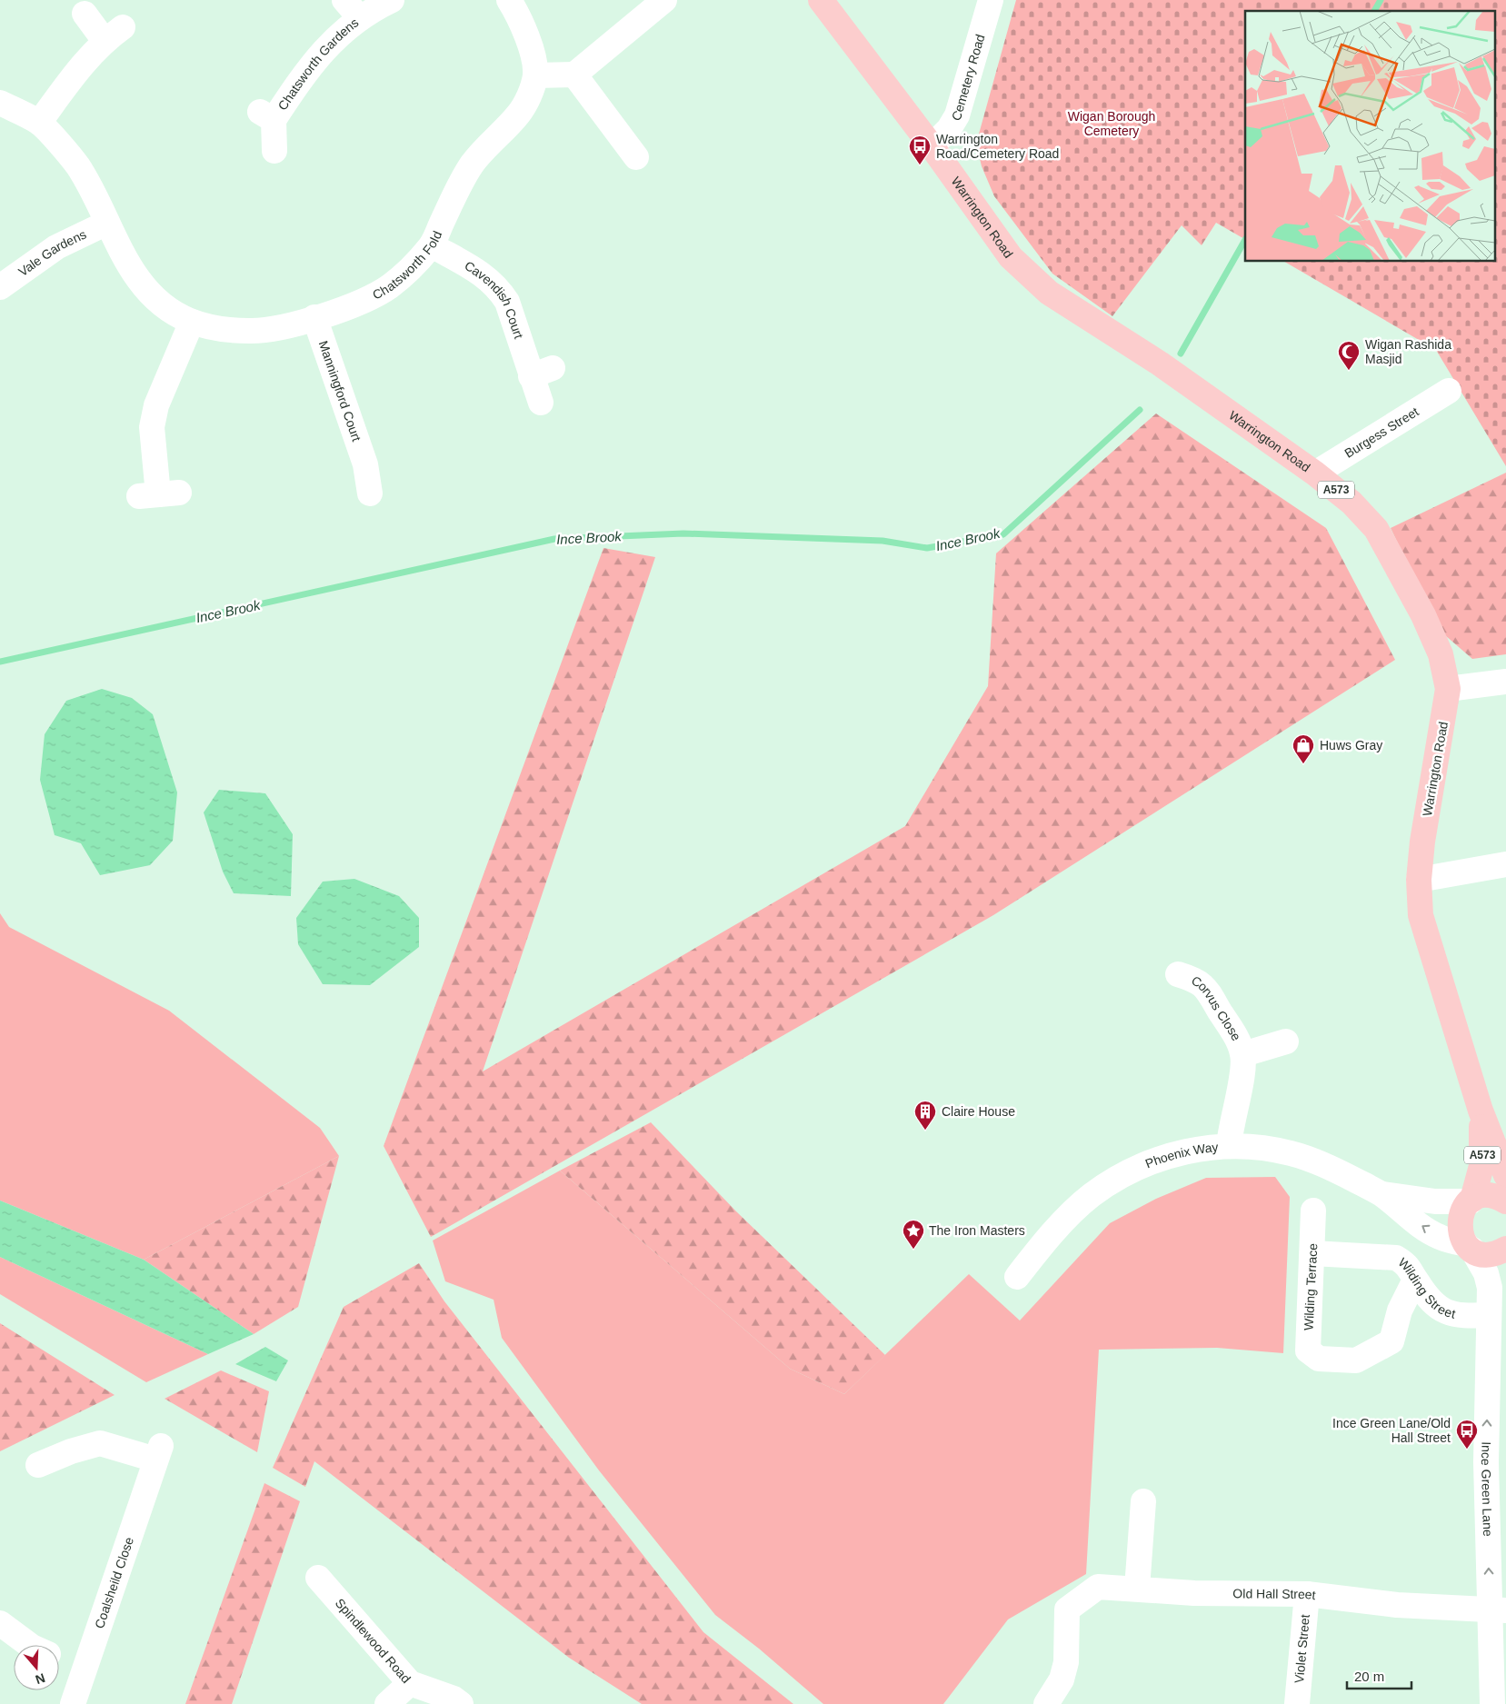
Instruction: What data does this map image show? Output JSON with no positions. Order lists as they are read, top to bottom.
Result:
{
  "streets": {
    "main road": ["Warrington Road", "A573"],
    "street": [
      "Chatsworth Gardens",
      "Cemetery Road",
      "Vale Gardens",
      "Chatsworth Fold",
      "Cavendish Court",
      "Manningford Court",
      "Burgess Street",
      "Corvus Close",
      "Phoenix Way",
      "Wilding Terrace",
      "Wilding Street",
      "Ince Green Lane",
      "Coalsheild Close",
      "Old Hall Street",
      "Spindlewood Road",
      "Violet Street"
    ]
  },
  "crossings": [
    ["Cemetery Road", "Warrington Road"],
    ["Warrington Road", "Burgess Street"],
    ["Warrington Road", "A573"],
    ["Warrington Road", "Phoenix Way"],
    ["Vale Gardens", "Chatsworth Fold"],
    ["Chatsworth Fold", "Cavendish Court"],
    ["Chatsworth Fold", "Manningford Court"],
    ["A573", "Phoenix Way"],
    ["A573", "Ince Green Lane"],
    ["Corvus Close", "Phoenix Way"],
    ["Phoenix Way", "Ince Green Lane"],
    ["Wilding Terrace", "Wilding Street"],
    ["Wilding Street", "Ince Green Lane"],
    ["Ince Green Lane", "Old Hall Street"],
    ["Old Hall Street", "Violet Street"]
  ],
  "one_way": ["Ince Green Lane"],
  "water": ["Ince Brook"],
  "parks": ["Wigan Borough Cemetery"],
  "places": {
    "bus stop": ["Warrington Road/Cemetery Road", "Ince Green Lane/Old Hall Street"],
    "mosque": ["Wigan Rashida Masjid"],
    "shop": ["Huws Gray"],
    "building": ["Claire House"],
    "place": ["The Iron Masters"]
  },
  "scale_bar": "20 m",
  "north": "bottom"
}
